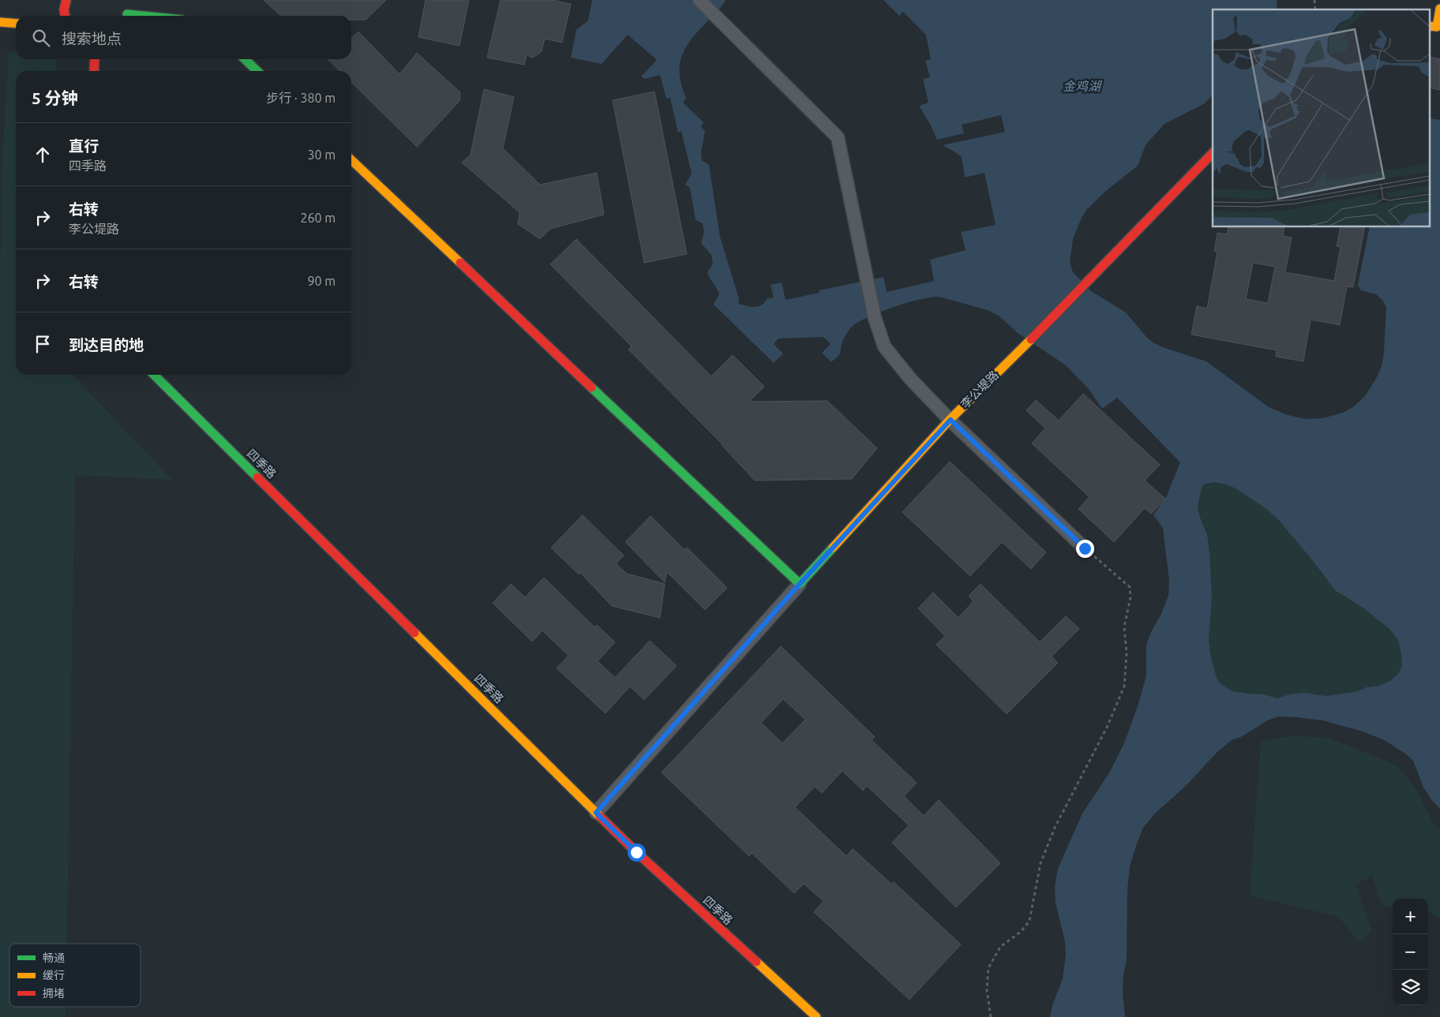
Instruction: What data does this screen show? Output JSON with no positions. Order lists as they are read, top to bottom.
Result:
{
  "streets": {
    "street": ["李公堤路", "四季路"]
  },
  "crossings": [
    ["李公堤路", "四季路"]
  ],
  "water": ["金鸡湖"],
  "legend": ["畅通", "缓行", "拥堵"],
  "page": {
    "search": "搜索地点",
    "heading": ["5 分钟", "步行 · 380 m"],
    "list": [
      ["直行", "四季路", "30 m"],
      ["右转", "李公堤路", "260 m"],
      ["右转", "90 m"],
      "到达目的地"
    ],
    "map_buttons": ["+", "−"]
  }
}
